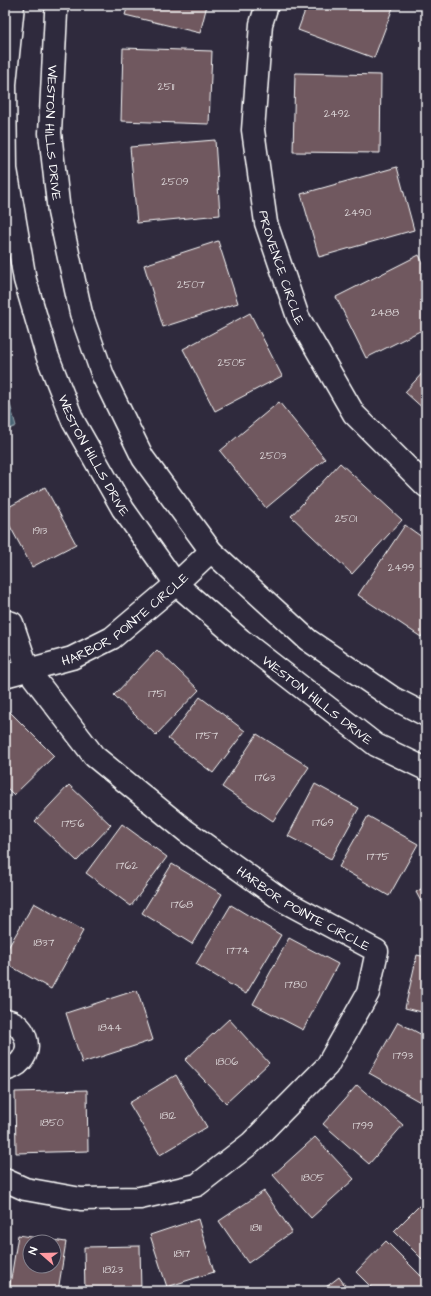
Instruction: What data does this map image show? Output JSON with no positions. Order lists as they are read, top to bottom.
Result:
{
  "streets": {
    "street": ["WESTON HILLS DRIVE", "PROVENCE CIRCLE", "HARBOR POINTE CIRCLE"]
  },
  "crossings": [
    ["WESTON HILLS DRIVE", "HARBOR POINTE CIRCLE"]
  ],
  "house_numbers": [
    "2511",
    "2492",
    "2509",
    "2490",
    "2507",
    "2488",
    "2505",
    "2503",
    "2501",
    "1913",
    "2499",
    "1751",
    "1757",
    "1763",
    "1769",
    "1756",
    "1775",
    "1762",
    "1768",
    "1837",
    "1774",
    "1780",
    "1844",
    "1793",
    "1806",
    "1812",
    "1850",
    "1799",
    "1805",
    "1811",
    "1817",
    "1823"
  ],
  "north": "left"
}
